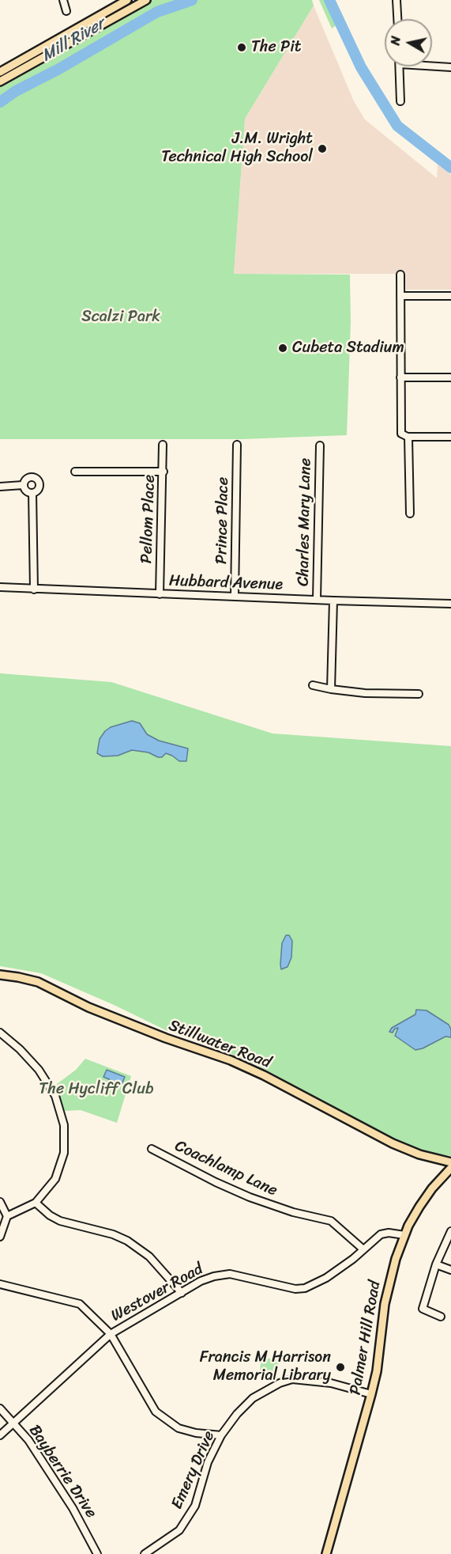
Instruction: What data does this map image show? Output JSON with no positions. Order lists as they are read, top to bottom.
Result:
{
  "streets": {
    "main road": ["Stillwater Road", "Palmer Hill Road"],
    "street": [
      "Pellom Place",
      "Prince Place",
      "Charles Mary Lane",
      "Hubbard Avenue",
      "Coachlamp Lane",
      "Westover Road",
      "Emery Drive",
      "Bayberrie Drive"
    ]
  },
  "crossings": [
    ["Pellom Place", "Hubbard Avenue"],
    ["Prince Place", "Hubbard Avenue"],
    ["Charles Mary Lane", "Hubbard Avenue"],
    ["Coachlamp Lane", "Westover Road"],
    ["Westover Road", "Palmer Hill Road"],
    ["Westover Road", "Bayberrie Drive"],
    ["Palmer Hill Road", "Emery Drive"]
  ],
  "water": ["Mill River"],
  "parks": ["Scalzi Park", "The Hycliff Club"],
  "places": [
    "The Pit",
    "J.M. Wright Technical High School",
    "Cubeta Stadium",
    "Francis M Harrison Memorial Library"
  ],
  "north": "left"
}
